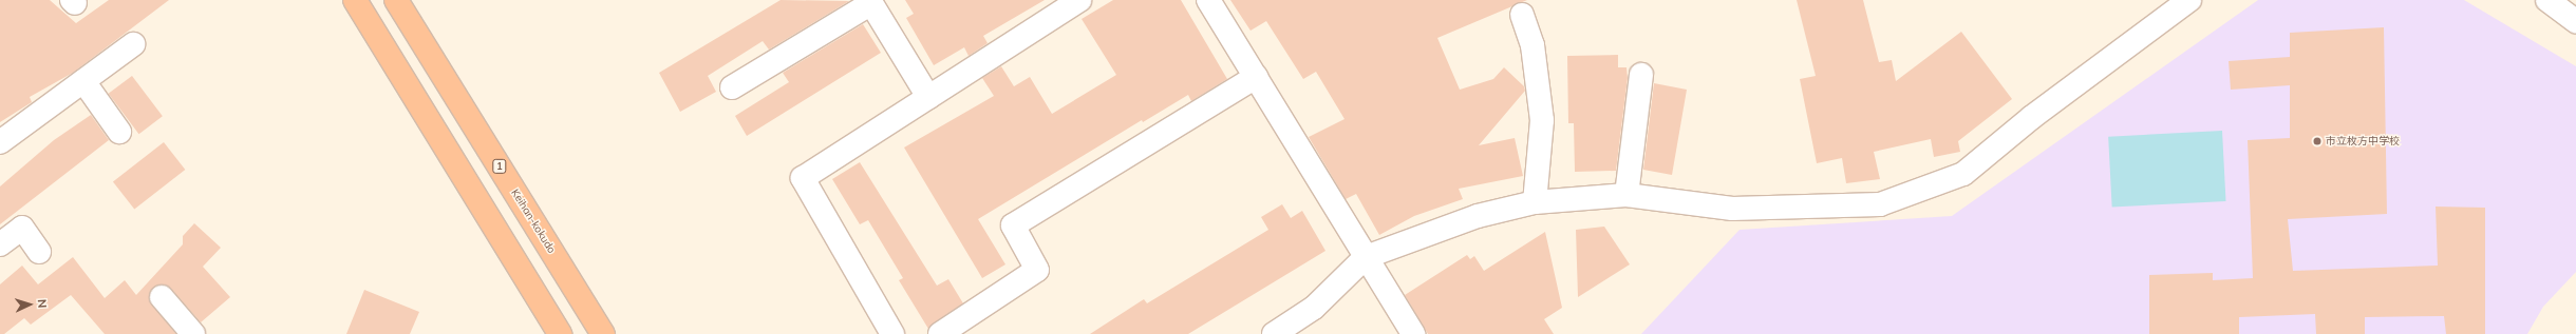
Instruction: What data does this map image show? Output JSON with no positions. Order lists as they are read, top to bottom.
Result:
{
  "streets": {
    "highway": ["1", "Keihan-kokudo"]
  },
  "places": ["市立枚方中学校"],
  "north": "right"
}
